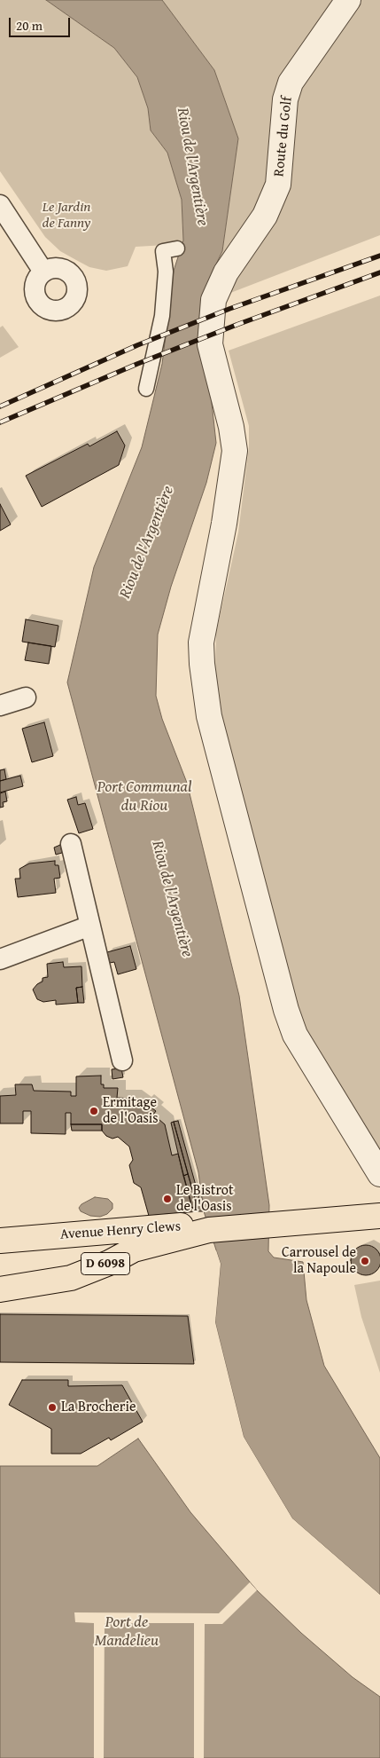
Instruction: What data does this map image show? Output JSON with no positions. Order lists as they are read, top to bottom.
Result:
{
  "streets": {
    "main road": ["Avenue Henry Clews", "D 6098"],
    "street": ["Route du Golf"]
  },
  "crossings": [
    ["Avenue Henry Clews", "D 6098"]
  ],
  "water": ["Riou de l'Argentière", "Port Communal du Riou", "Port de Mandelieu"],
  "parks": ["Le Jardin de Fanny"],
  "places": [
    "Ermitage de l'Oasis",
    "Le Bistrot de l'Oasis",
    "Carrousel de la Napoule",
    "La Brocherie"
  ],
  "scale_bar": "20 m"
}
